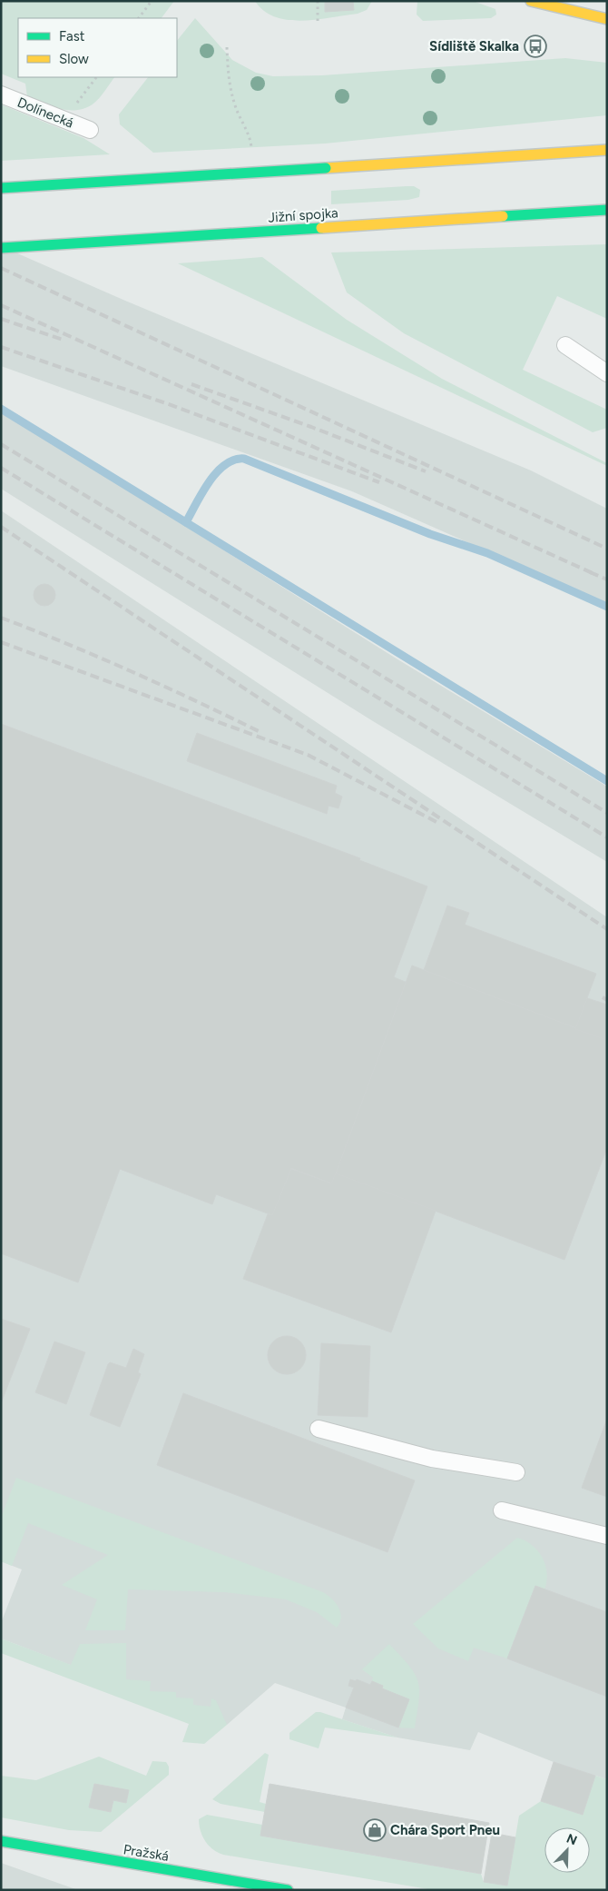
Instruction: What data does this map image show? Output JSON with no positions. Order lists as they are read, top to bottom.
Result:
{
  "streets": {
    "main road": ["Jižní spojka", "Pražská"],
    "lane": ["Dolínecká"]
  },
  "places": {
    "bus stop": ["Sídliště Skalka"],
    "shop": ["Chára Sport Pneu"]
  },
  "legend": ["Fast", "Slow"],
  "north": "top right"
}
